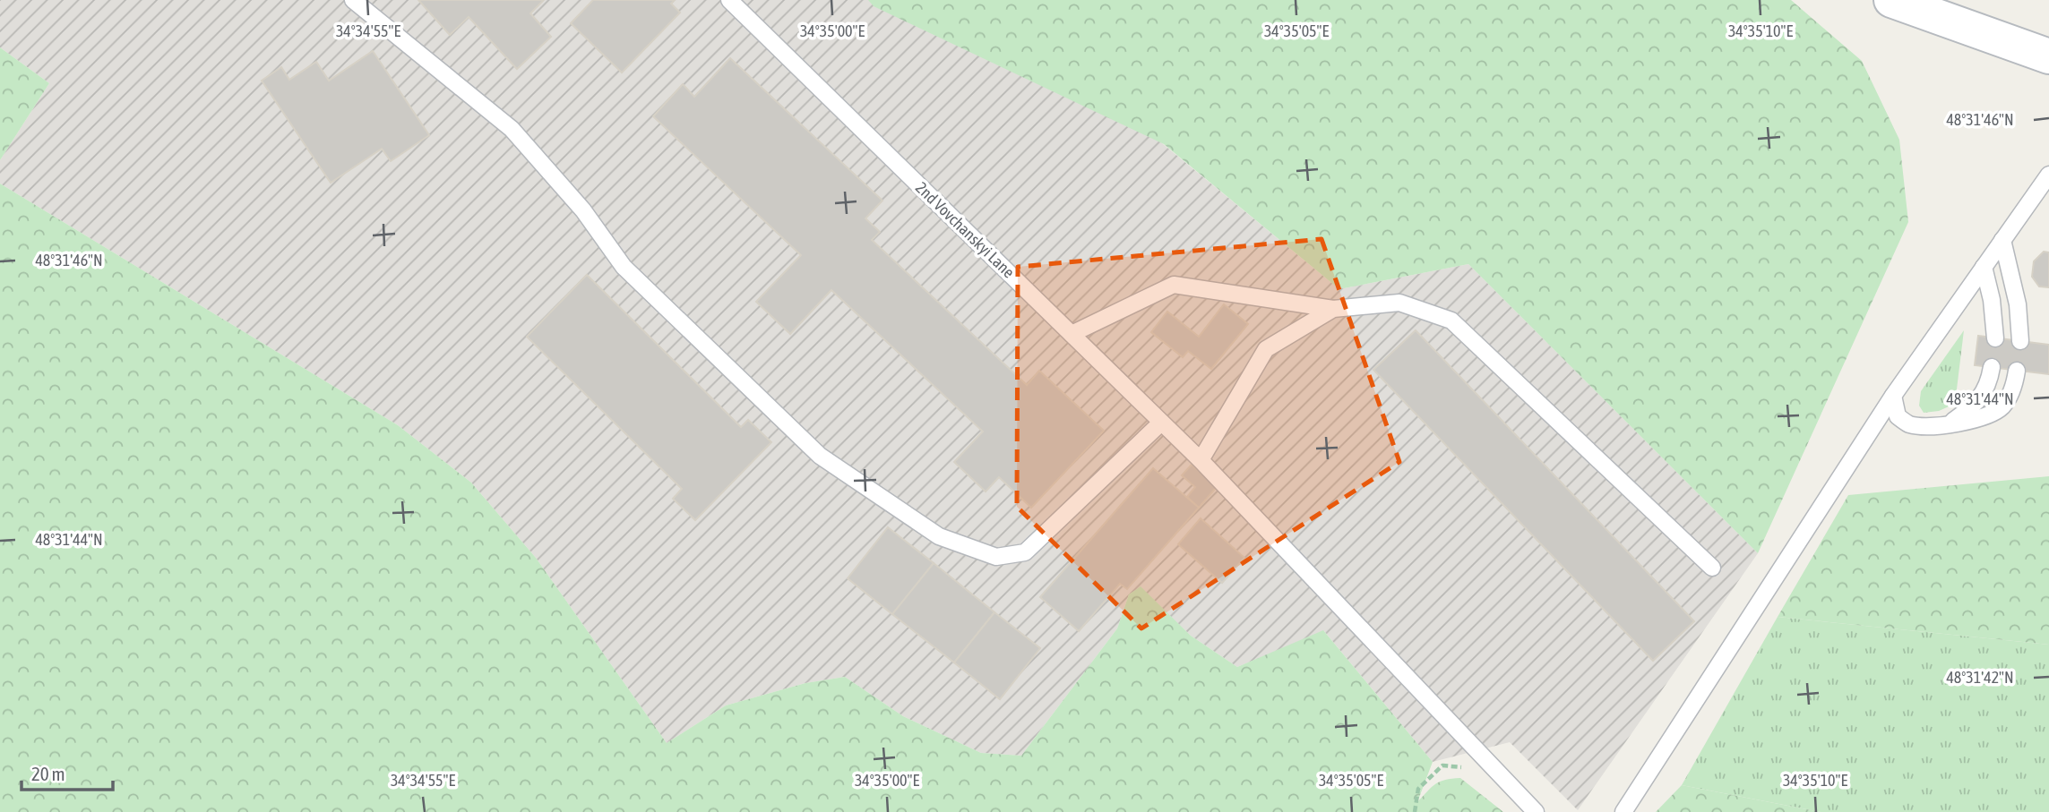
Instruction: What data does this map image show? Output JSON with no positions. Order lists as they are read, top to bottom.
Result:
{
  "streets": {
    "lane": ["2nd Vovchanskyi Lane"]
  },
  "scale_bar": "20 m",
  "coordinates": [
    "34°34'55\"E",
    "34°35'00\"E",
    "34°35'05\"E",
    "34°35'10\"E",
    "48°31'46\"N",
    "48°31'44\"N",
    "48°31'42\"N"
  ]
}
